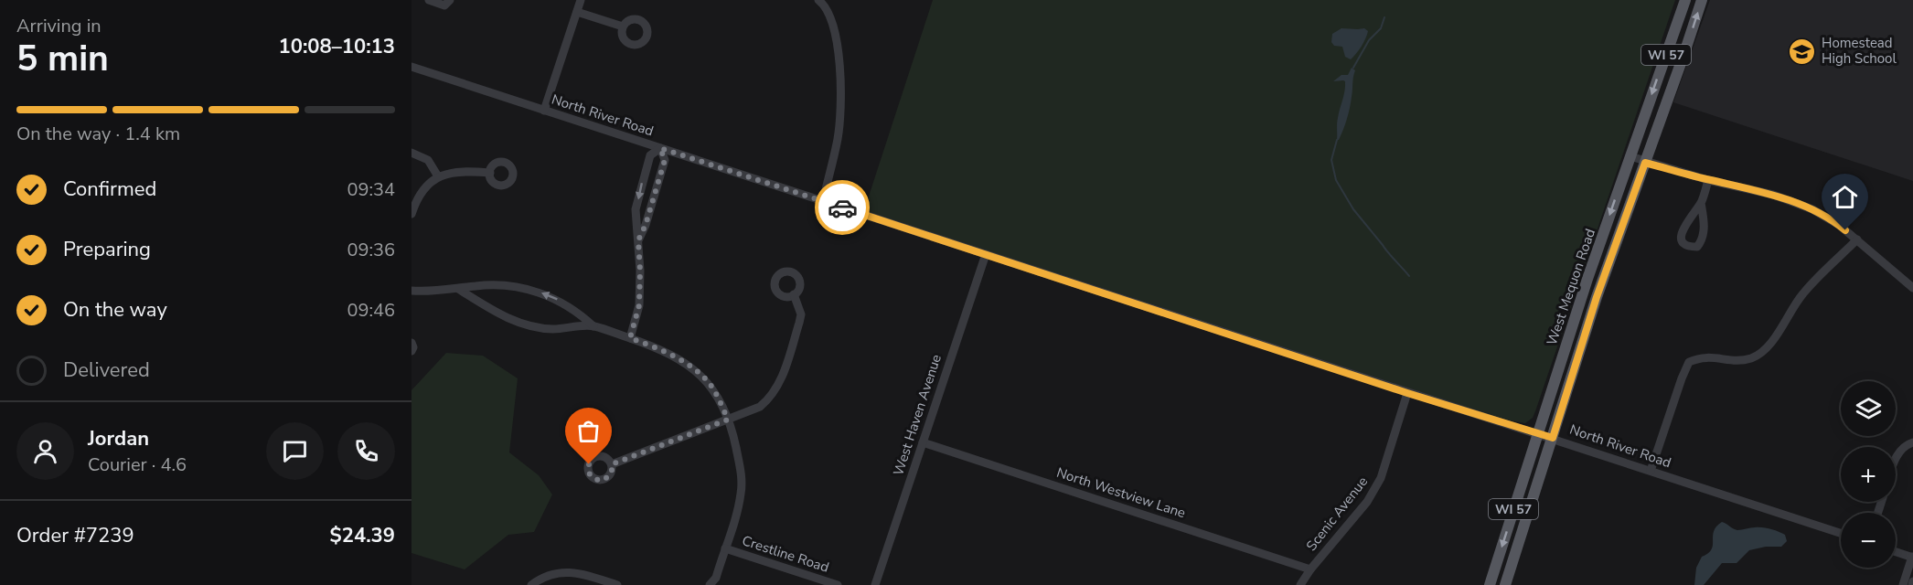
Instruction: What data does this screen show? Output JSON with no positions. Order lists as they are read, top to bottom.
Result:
{
  "streets": {
    "main road": ["WI 57", "West Mequon Road"],
    "street": [
      "North River Road",
      "West Haven Avenue",
      "North Westview Lane",
      "Scenic Avenue",
      "Crestline Road"
    ]
  },
  "crossings": [
    ["North River Road", "West Mequon Road"],
    ["North River Road", "West Haven Avenue"],
    ["North River Road", "Scenic Avenue"],
    ["West Haven Avenue", "North Westview Lane"],
    ["North Westview Lane", "Scenic Avenue"]
  ],
  "places": {
    "school or university": ["Homestead High School"]
  },
  "page": {
    "heading": ["5 min", "Arriving in", "10:08–10:13"],
    "panel": [
      "Jordan",
      "Courier · 4.6",
      "Order #7239",
      "$24.39"
    ],
    "bar": "On the way · 1.4 km",
    "list": [
      ["Confirmed", "09:34"],
      ["Preparing", "09:36"],
      ["On the way", "09:46"],
      "Delivered"
    ],
    "map_buttons": ["+", "−"]
  }
}
